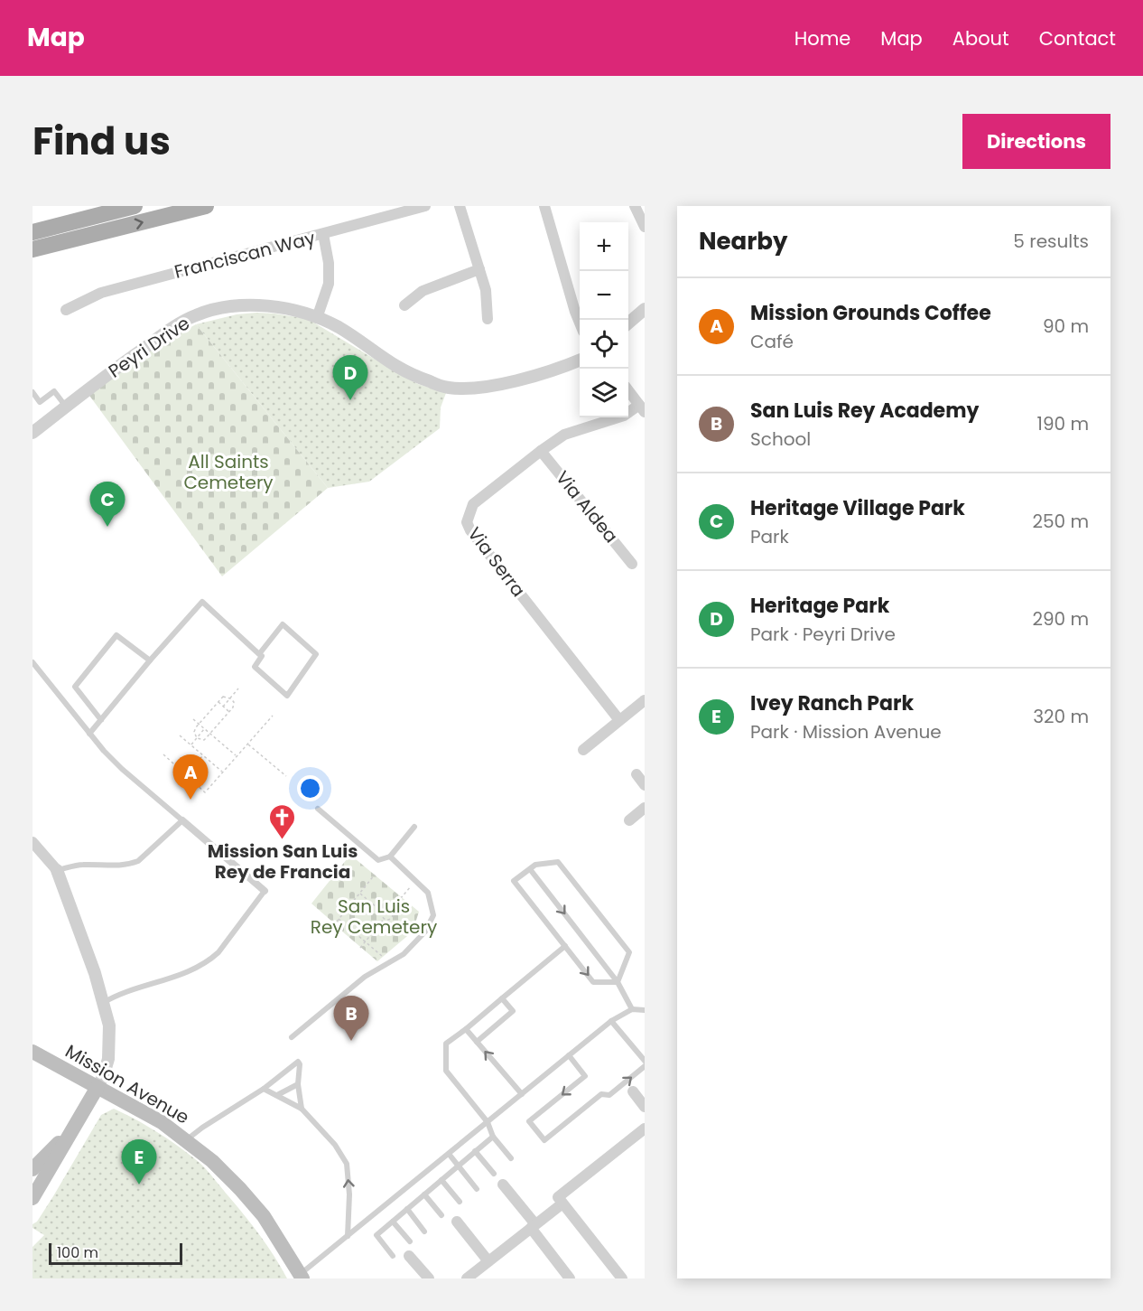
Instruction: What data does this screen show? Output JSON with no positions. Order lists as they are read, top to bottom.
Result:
{
  "streets": {
    "main road": ["Mission Avenue"],
    "street": [
      "Franciscan Way",
      "Peyri Drive",
      "Via Aldea",
      "Via Serra"
    ]
  },
  "crossings": [
    ["Via Aldea", "Via Serra"]
  ],
  "parks": ["All Saints Cemetery", "San Luis Rey Cemetery"],
  "places": {
    "church": ["Mission San Luis Rey de Francia"]
  },
  "scale_bar": "100 m",
  "page": {
    "header": "Map",
    "nav": [
      "Home",
      "Map",
      "About",
      "Contact"
    ],
    "title": "Find us",
    "buttons": "Directions",
    "heading": ["Nearby", "5 results"],
    "map_buttons": ["+", "−"],
    "list": [
      {
        "mark": "A",
        "name": "Mission Grounds Coffee",
        "note": "Café",
        "value": "90 m"
      },
      {
        "mark": "B",
        "name": "San Luis Rey Academy",
        "note": "School",
        "value": "190 m"
      },
      {
        "mark": "C",
        "name": "Heritage Village Park",
        "note": "Park",
        "value": "250 m"
      },
      {
        "mark": "D",
        "name": "Heritage Park",
        "note": "Park · Peyri Drive",
        "value": "290 m"
      },
      {
        "mark": "E",
        "name": "Ivey Ranch Park",
        "note": "Park · Mission Avenue",
        "value": "320 m"
      }
    ],
    "pins": [
      "D",
      "C",
      "A",
      "B",
      "E"
    ],
    "scale": "100 m"
  }
}
